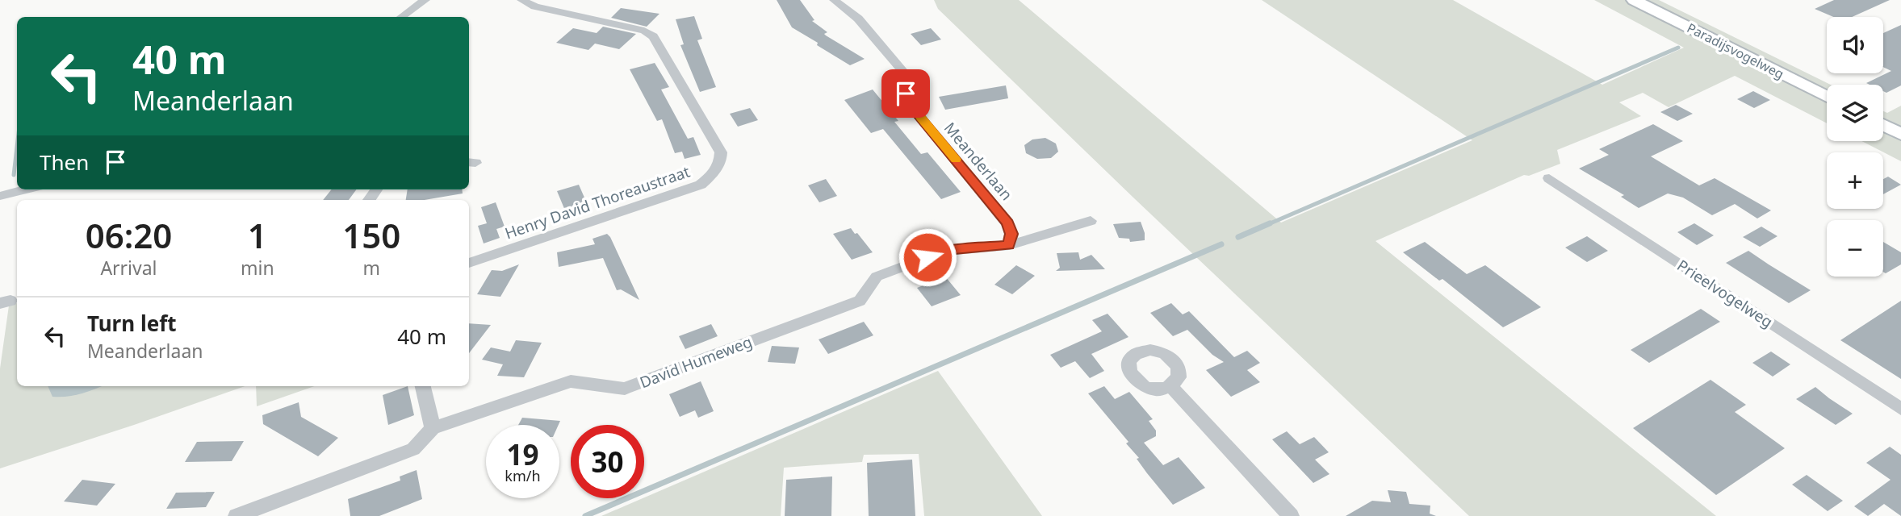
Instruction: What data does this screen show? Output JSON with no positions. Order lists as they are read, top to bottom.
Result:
{
  "streets": {
    "street": [
      "Paradijsvogelweg",
      "Meanderlaan",
      "Henry David Thoreaustraat",
      "Prieelvogelweg",
      "David Humeweg"
    ]
  },
  "crossings": [
    ["Meanderlaan", "David Humeweg"]
  ],
  "page": {
    "map_buttons": ["+", "−"],
    "turn": ["40 m", "Meanderlaan"],
    "then": "Then",
    "eta": [
      "06:20",
      "Arrival",
      "1",
      "min",
      "150",
      "m"
    ],
    "list": [
      {
        "name": "Turn left",
        "note": "Meanderlaan",
        "value": "40 m"
      }
    ],
    "speed": "19 km/h",
    "limit": "30"
  }
}
